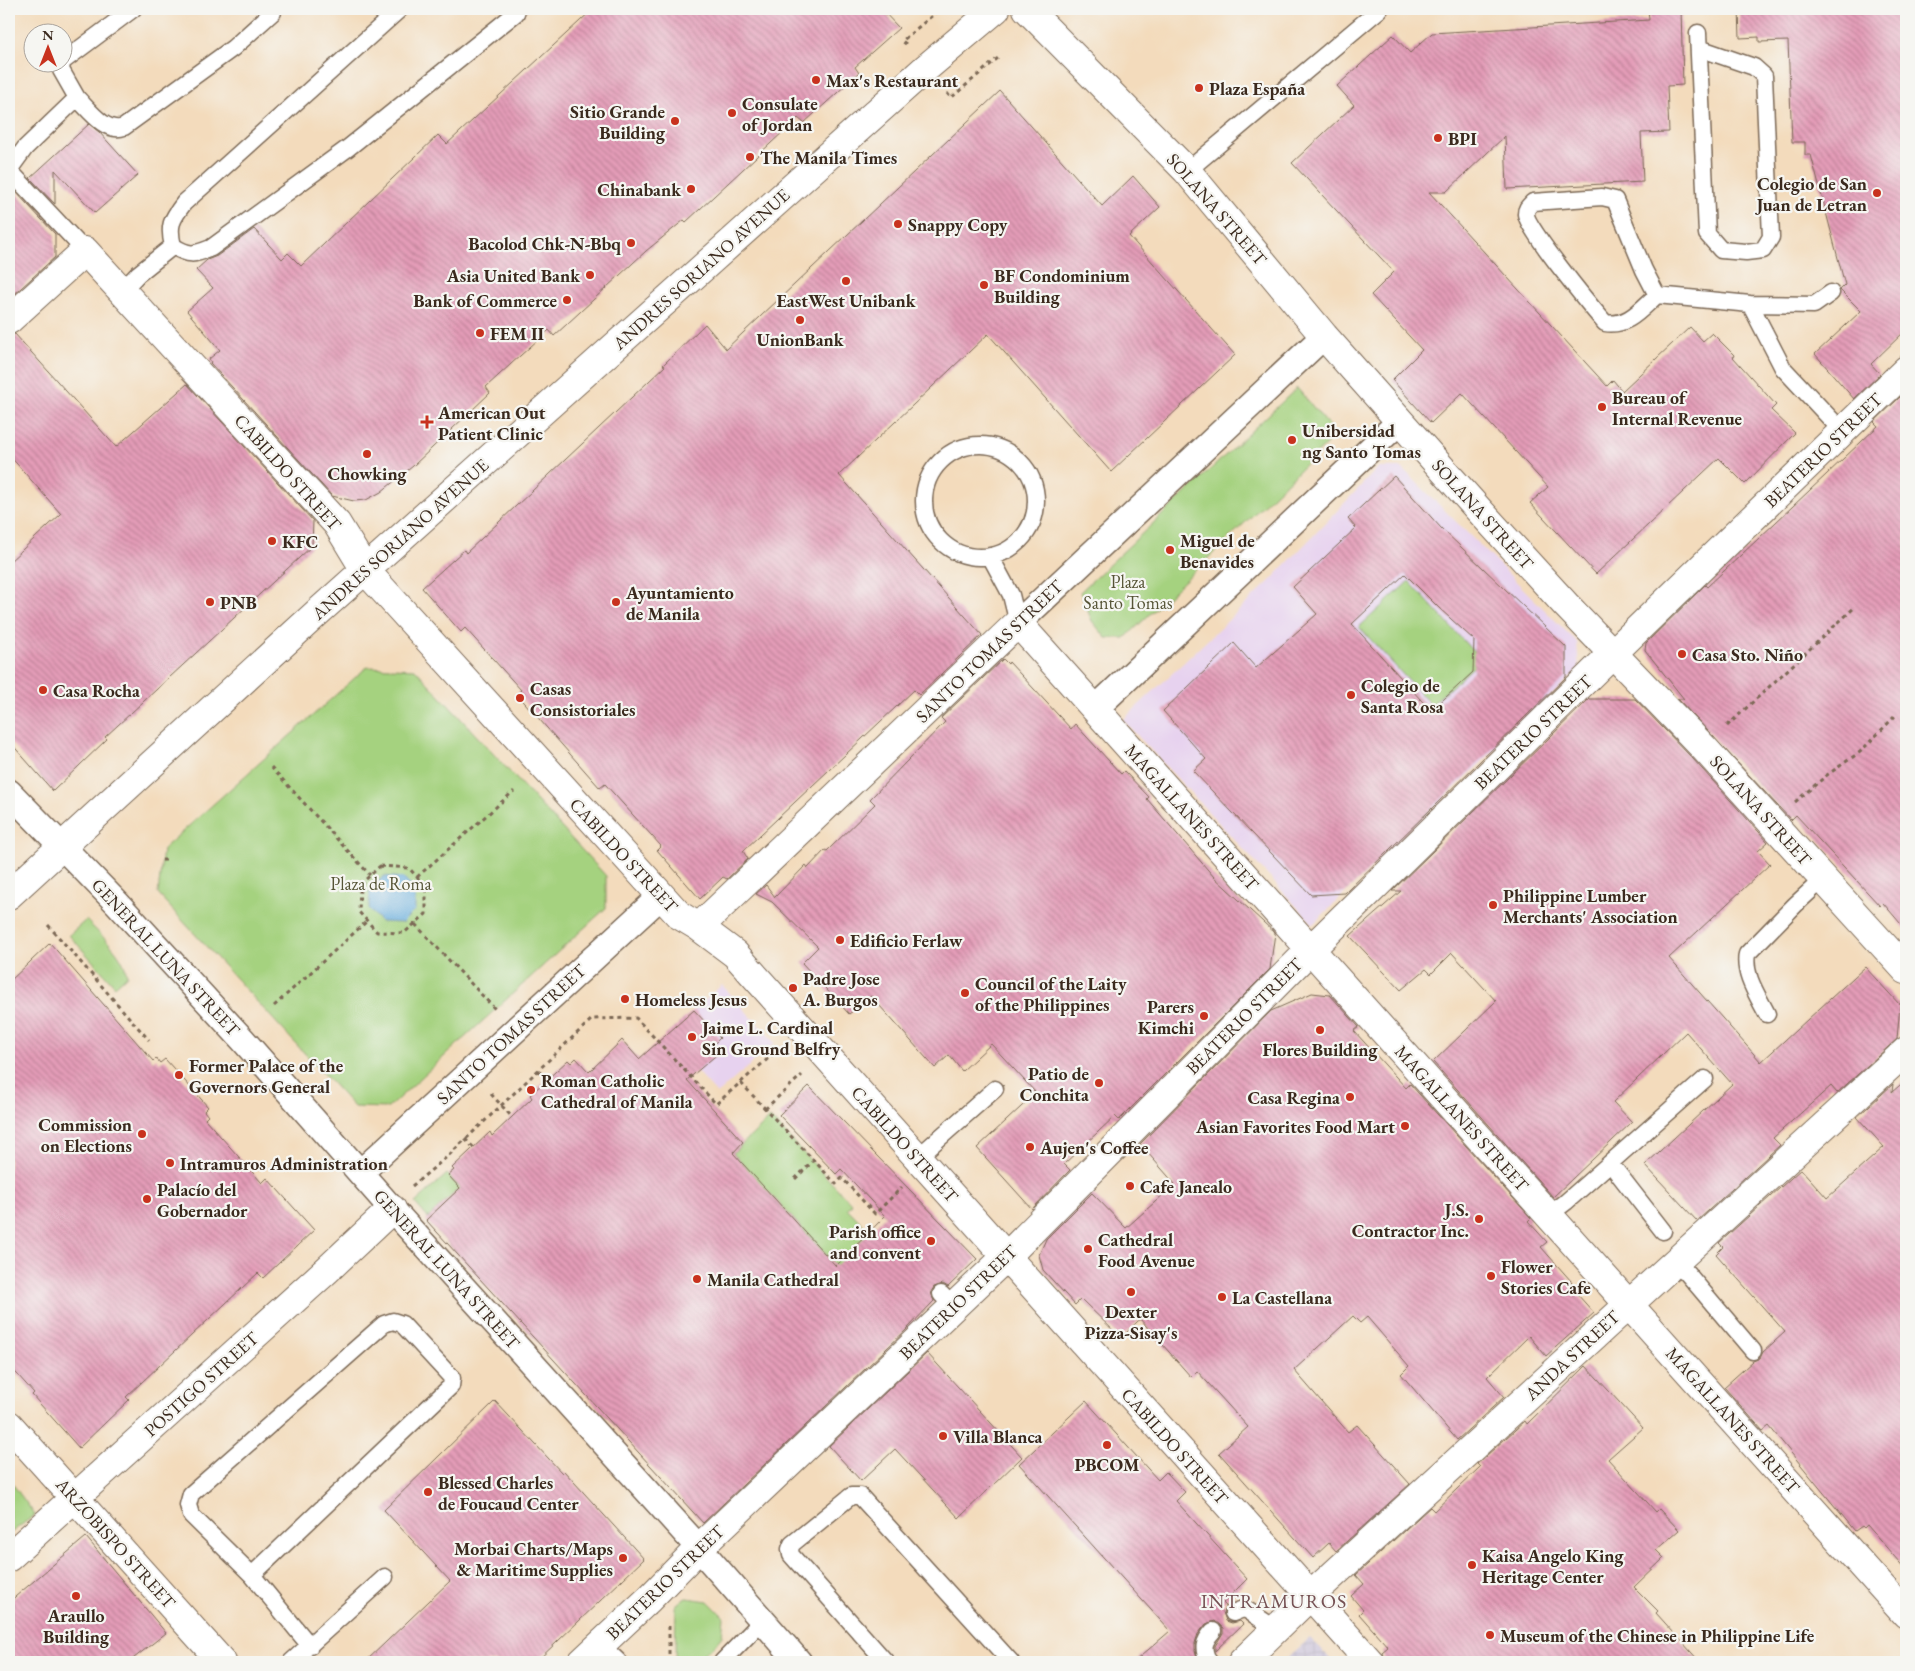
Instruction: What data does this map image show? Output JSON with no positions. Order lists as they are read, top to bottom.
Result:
{
  "streets": {
    "street": [
      "SOLANA STREET",
      "ANDRES SORIANO AVENUE",
      "BEATERIO STREET",
      "CABILDO STREET",
      "SANTO TOMAS STREET",
      "MAGALLANES STREET",
      "GENERAL LUNA STREET",
      "ANDA STREET",
      "POSTIGO STREET",
      "ARZOBISPO STREET"
    ]
  },
  "crossings": [
    ["SOLANA STREET", "BEATERIO STREET"],
    ["SOLANA STREET", "SANTO TOMAS STREET"],
    ["ANDRES SORIANO AVENUE", "CABILDO STREET"],
    ["ANDRES SORIANO AVENUE", "GENERAL LUNA STREET"],
    ["BEATERIO STREET", "CABILDO STREET"],
    ["BEATERIO STREET", "MAGALLANES STREET"],
    ["BEATERIO STREET", "GENERAL LUNA STREET"],
    ["CABILDO STREET", "SANTO TOMAS STREET"],
    ["CABILDO STREET", "ANDA STREET"],
    ["SANTO TOMAS STREET", "MAGALLANES STREET"],
    ["SANTO TOMAS STREET", "GENERAL LUNA STREET"],
    ["MAGALLANES STREET", "ANDA STREET"],
    ["GENERAL LUNA STREET", "POSTIGO STREET"],
    ["POSTIGO STREET", "ARZOBISPO STREET"]
  ],
  "districts": ["INTRAMUROS"],
  "parks": ["Plaza Santo Tomas", "Plaza de Roma"],
  "places": {
    "other": [
      "Max's Restaurant",
      "Plaza España",
      "Consulate of Jordan",
      "Sitio Grande Building",
      "BPI",
      "The Manila Times",
      "Chinabank",
      "Colegio de San Juan de Letran",
      "Snappy Copy",
      "Bacolod Chk-N-Bbq",
      "Asia United Bank",
      "EastWest Unibank",
      "BF Condominium Building",
      "Bank of Commerce",
      "UnionBank",
      "FEM II",
      "Bureau of Internal Revenue",
      "Unibersidad ng Santo Tomas",
      "Chowking",
      "KFC",
      "Miguel de Benavides",
      "PNB",
      "Ayuntamiento de Manila",
      "Casa Sto. Niño",
      "Casa Rocha",
      "Colegio de Santa Rosa",
      "Casas Consistoriales",
      "Philippine Lumber Merchants' Association",
      "Edificio Ferlaw",
      "Padre Jose A. Burgos",
      "Council of the Laity of the Philippines",
      "Homeless Jesus",
      "Parers Kimchi",
      "Flores Building",
      "Jaime L. Cardinal Sin Ground Belfry",
      "Former Palace of the Governors General",
      "Patio de Conchita",
      "Roman Catholic Cathedral of Manila",
      "Casa Regina",
      "Asian Favorites Food Mart",
      "Commission on Elections",
      "Aujen's Coffee",
      "Intramuros Administration",
      "Cafe Janealo",
      "Palacío del Gobernador",
      "J.S. Contractor Inc.",
      "Parish office and convent",
      "Cathedral Food Avenue",
      "Flower Stories Cafe",
      "Manila Cathedral",
      "Dexter Pizza-Sisay's",
      "La Castellana",
      "Villa Blanca",
      "PBCOM",
      "Blessed Charles de Foucaud Center",
      "Morbai Charts/Maps & Maritime Supplies",
      "Kaisa Angelo King Heritage Center",
      "Araullo Building",
      "Museum of the Chinese in Philippine Life"
    ],
    "health": ["American Out Patient Clinic"]
  },
  "north": "top"
}
